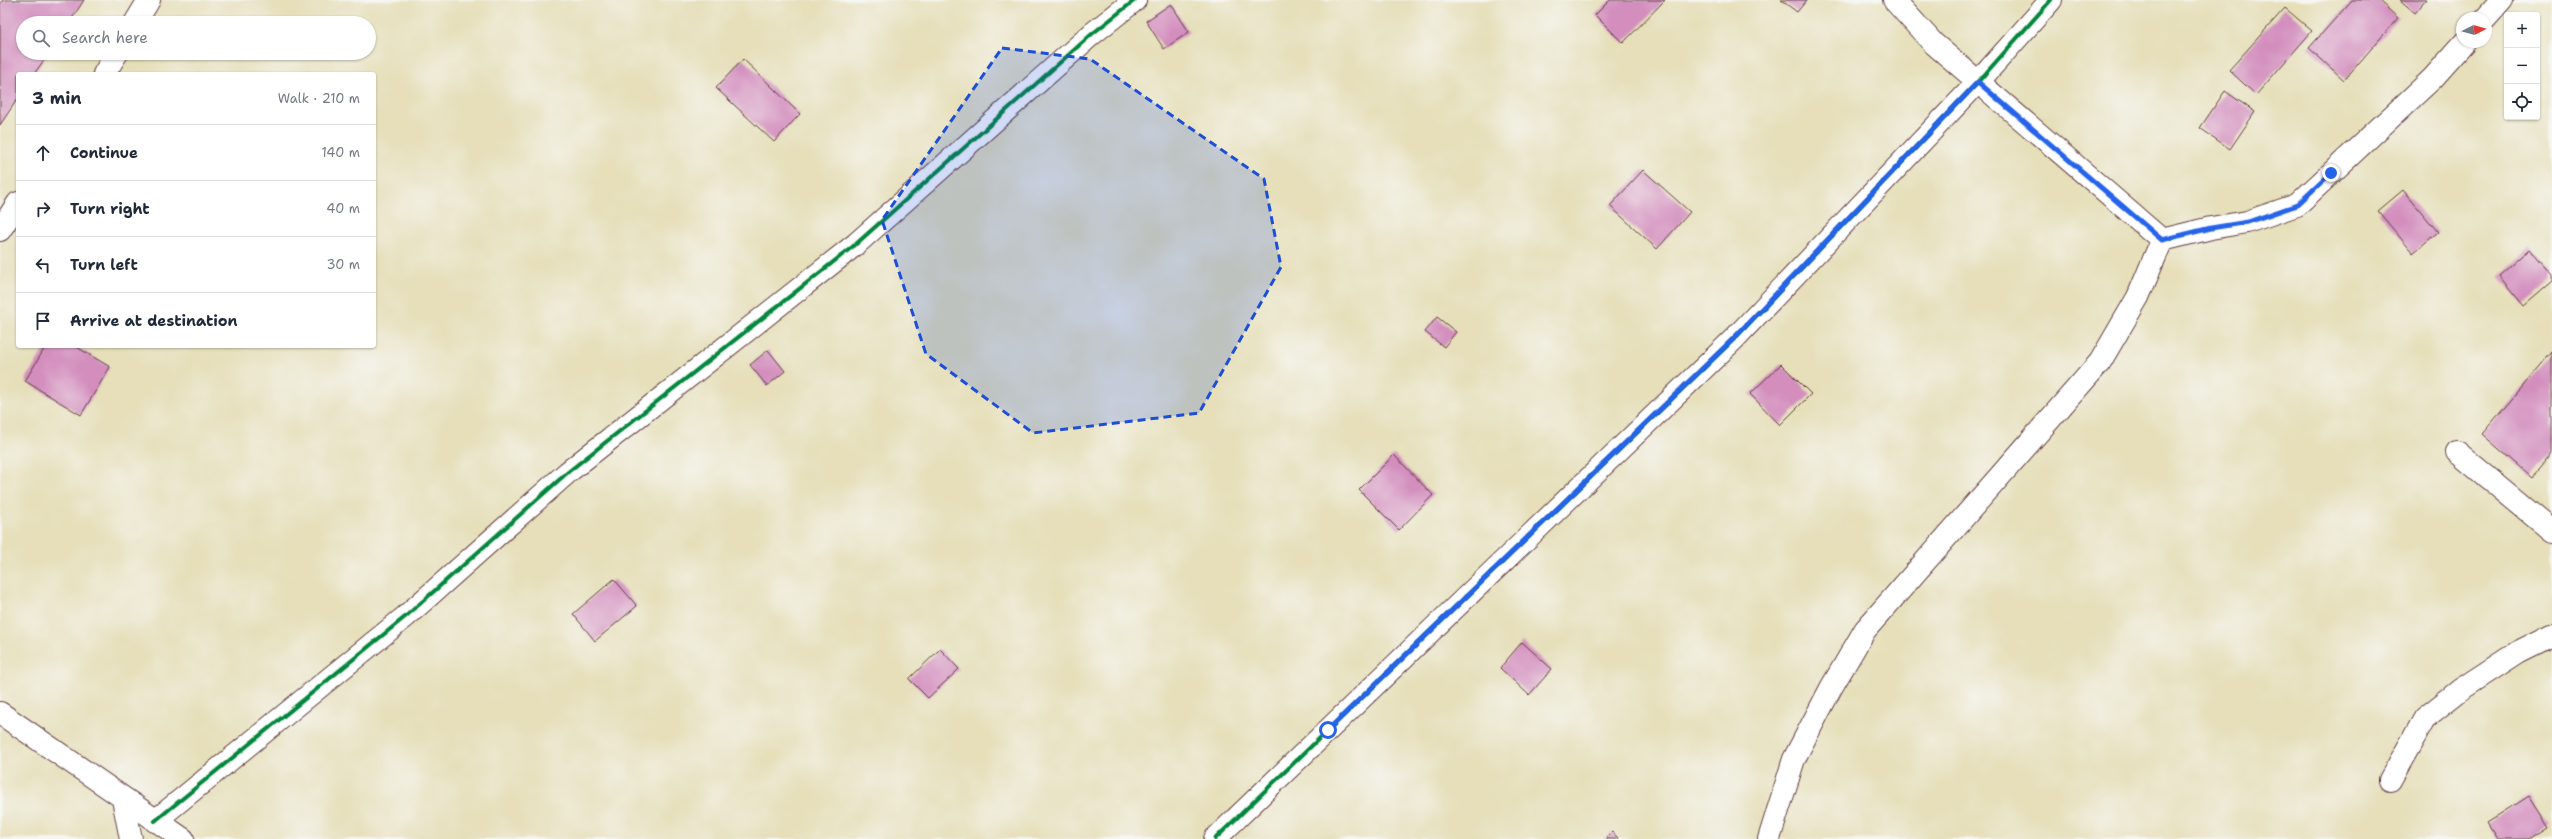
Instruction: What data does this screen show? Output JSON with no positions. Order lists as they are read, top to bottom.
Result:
{
  "north": "right",
  "page": {
    "map_buttons": ["+", "−"],
    "search": "Search here",
    "heading": ["3 min", "Walk · 210 m"],
    "list": [
      ["Continue", "140 m"],
      ["Turn right", "40 m"],
      ["Turn left", "30 m"],
      "Arrive at destination"
    ]
  }
}
